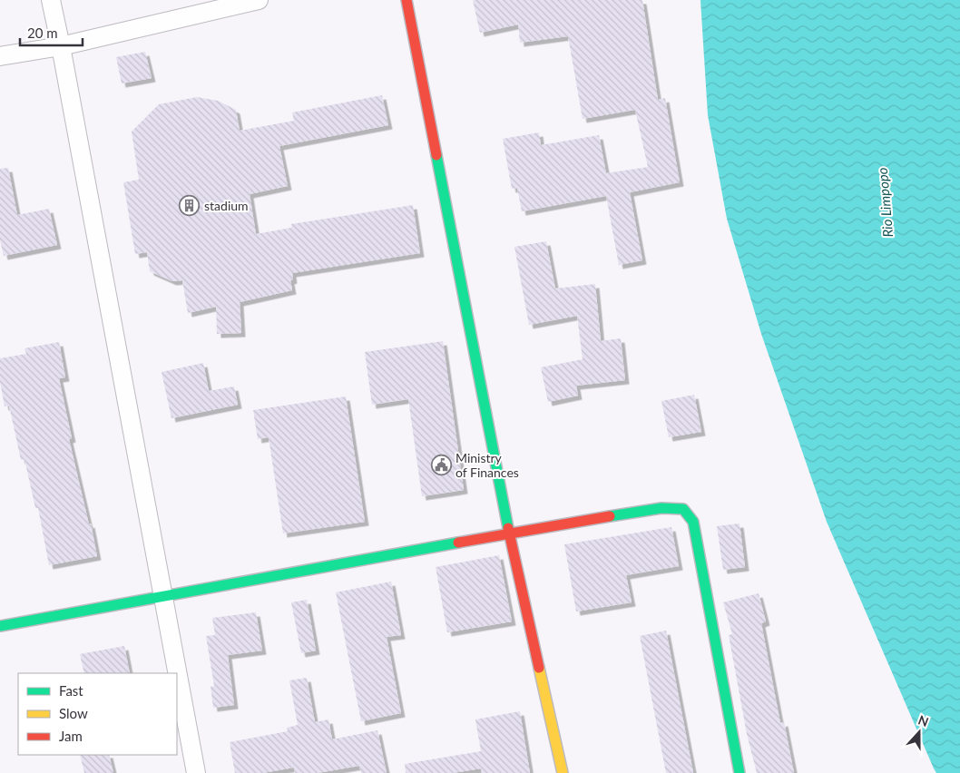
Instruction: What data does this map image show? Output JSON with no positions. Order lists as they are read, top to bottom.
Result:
{
  "water": ["Rio Limpopo"],
  "places": {
    "building": ["stadium"],
    "public building": ["Ministry of Finances"]
  },
  "legend": ["Fast", "Slow", "Jam"],
  "scale_bar": "20 m",
  "north": "top"
}
